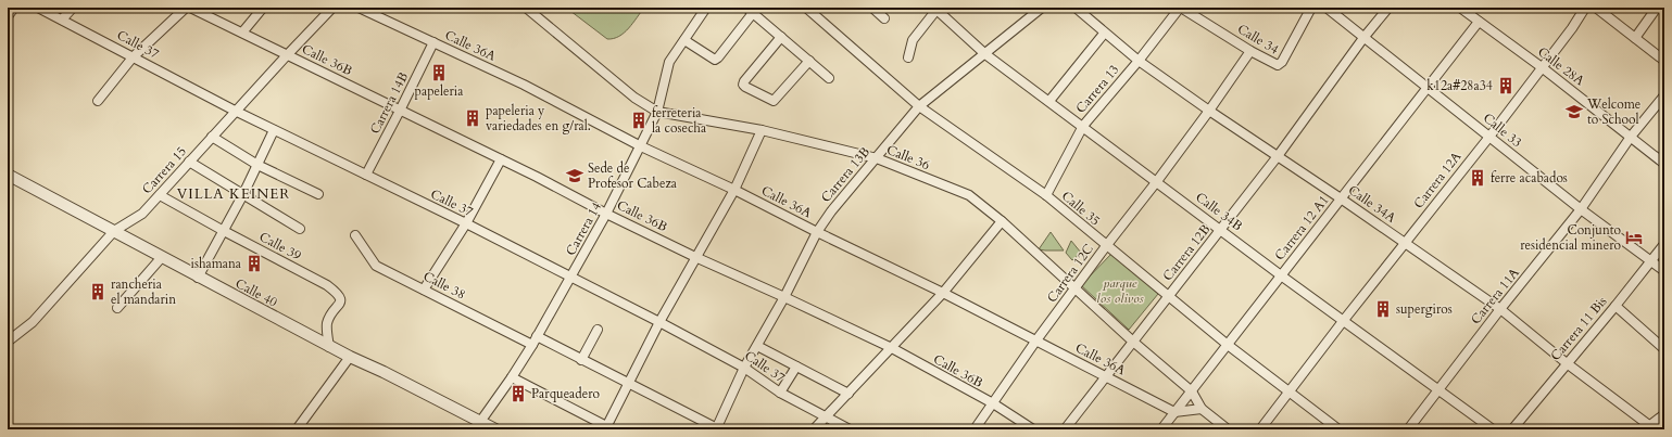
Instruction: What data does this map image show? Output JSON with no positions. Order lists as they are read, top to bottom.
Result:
{
  "streets": {
    "street": [
      "Calle 34",
      "Calle 37",
      "Calle 36A",
      "Calle 36B",
      "Calle 28A",
      "Carrera 13",
      "Carrera 14B",
      "Calle 33",
      "Calle 36",
      "Carrera 15",
      "Carrera 13B",
      "Carrera 12A",
      "Calle 34A",
      "Calle 35",
      "Calle 34B",
      "Carrera 12 A1",
      "Carrera 14",
      "Calle 39",
      "Carrera 12B",
      "Carrera 12C",
      "Calle 38",
      "Calle 40",
      "Carrera 11A",
      "Carrera 11 Bis"
    ]
  },
  "crossings": [
    ["Calle 34", "Carrera 13"],
    ["Calle 34", "Carrera 12C"],
    ["Calle 37", "Carrera 14B"],
    ["Calle 37", "Carrera 15"],
    ["Calle 37", "Carrera 13B"],
    ["Calle 37", "Carrera 14"],
    ["Calle 36A", "Carrera 14B"],
    ["Calle 36A", "Carrera 13B"],
    ["Calle 36A", "Carrera 12 A1"],
    ["Calle 36A", "Carrera 14"],
    ["Calle 36A", "Carrera 12B"],
    ["Calle 36A", "Carrera 12C"],
    ["Calle 36B", "Carrera 14B"],
    ["Calle 36B", "Carrera 15"],
    ["Calle 36B", "Carrera 13B"],
    ["Calle 36B", "Carrera 14"],
    ["Calle 36B", "Carrera 12C"],
    ["Calle 28A", "Carrera 12A"],
    ["Calle 28A", "Carrera 12 A1"],
    ["Calle 28A", "Carrera 11A"],
    ["Carrera 13", "Calle 34A"],
    ["Carrera 13", "Calle 35"],
    ["Carrera 13", "Calle 34B"],
    ["Calle 33", "Carrera 12A"],
    ["Calle 33", "Carrera 12 A1"],
    ["Calle 33", "Carrera 12B"],
    ["Calle 33", "Carrera 11A"],
    ["Calle 33", "Carrera 11 Bis"],
    ["Calle 36", "Carrera 13B"],
    ["Calle 36", "Carrera 12 A1"],
    ["Calle 36", "Carrera 14"],
    ["Calle 36", "Carrera 12B"],
    ["Calle 36", "Carrera 12C"],
    ["Carrera 15", "Calle 39"],
    ["Carrera 15", "Calle 40"],
    ["Carrera 13B", "Calle 35"],
    ["Carrera 13B", "Calle 34B"],
    ["Carrera 12A", "Calle 34A"],
    ["Carrera 12A", "Calle 35"],
    ["Carrera 12A", "Calle 34B"],
    ["Calle 34A", "Carrera 12 A1"],
    ["Calle 34A", "Carrera 12B"],
    ["Calle 34A", "Carrera 12C"],
    ["Calle 34A", "Carrera 11A"],
    ["Calle 34A", "Carrera 11 Bis"],
    ["Calle 35", "Carrera 12 A1"],
    ["Calle 35", "Carrera 12B"],
    ["Calle 35", "Carrera 12C"],
    ["Calle 34B", "Carrera 12 A1"],
    ["Calle 34B", "Carrera 12B"],
    ["Calle 34B", "Carrera 12C"],
    ["Calle 34B", "Carrera 11A"],
    ["Carrera 14", "Calle 38"],
    ["Carrera 14", "Calle 40"],
    ["Calle 39", "Calle 40"]
  ],
  "districts": ["VILLA KEINER"],
  "parks": ["parque los olivos"],
  "places": {
    "building": [
      "papeleria",
      "k12a#28a34",
      "papeleria y variedades en g/ral.",
      "ferreteria la cosecha",
      "ferre acabados",
      "ishamana",
      "rancheria el mandarin",
      "supergiros",
      "Parqueadero"
    ],
    "school or university": ["Welcome to School", "Sede de Profesor Cabeza"],
    "hotel": ["Conjunto residencial minero"]
  }
}
